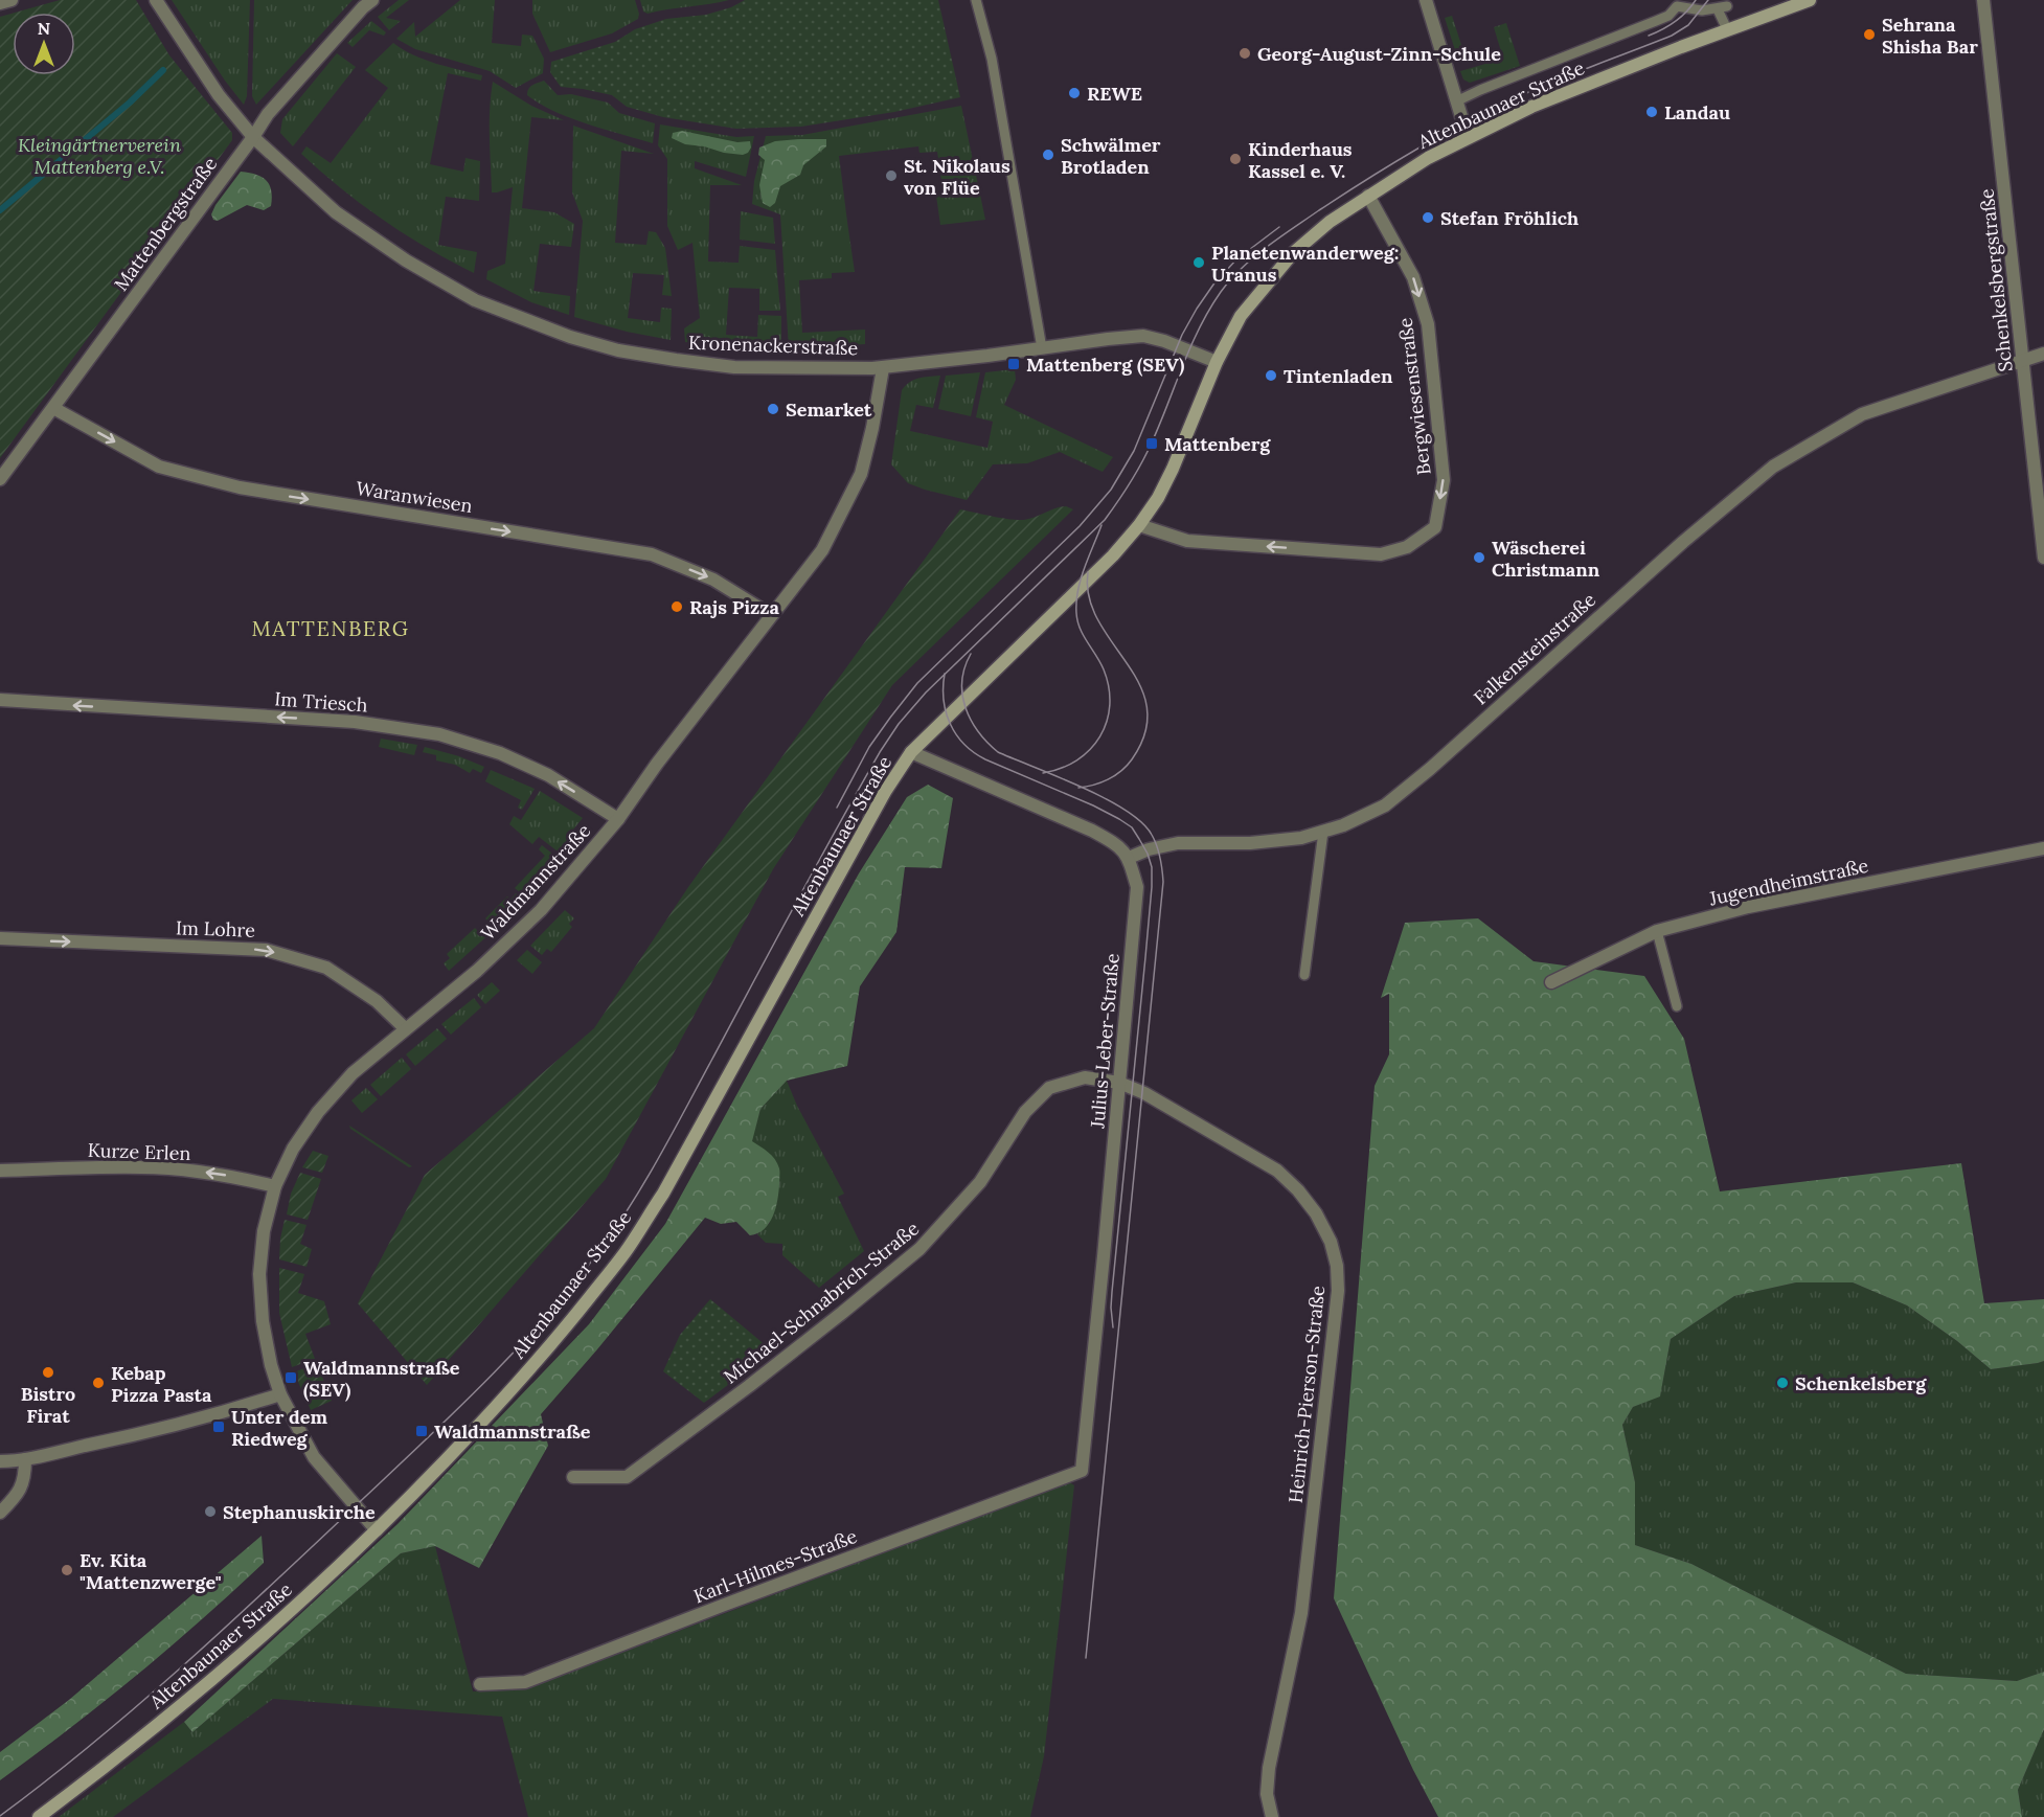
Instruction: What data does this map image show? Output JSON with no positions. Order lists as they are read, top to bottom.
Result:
{
  "streets": {
    "main road": ["Altenbaunaer Straße"],
    "street": [
      "Mattenbergstraße",
      "Schenkelsbergstraße",
      "Kronenackerstraße",
      "Bergwiesenstraße",
      "Waranwiesen",
      "Falkensteinstraße",
      "Im Triesch",
      "Waldmannstraße",
      "Jugendheimstraße",
      "Im Lohre",
      "Julius-Leber-Straße",
      "Kurze Erlen",
      "Michael-Schnabrich-Straße",
      "Heinrich-Pierson-Straße",
      "Karl-Hilmes-Straße"
    ]
  },
  "crossings": [
    ["Altenbaunaer Straße", "Kronenackerstraße"],
    ["Altenbaunaer Straße", "Bergwiesenstraße"],
    ["Altenbaunaer Straße", "Waldmannstraße"],
    ["Mattenbergstraße", "Kronenackerstraße"],
    ["Mattenbergstraße", "Waranwiesen"],
    ["Schenkelsbergstraße", "Falkensteinstraße"],
    ["Kronenackerstraße", "Waldmannstraße"],
    ["Waranwiesen", "Waldmannstraße"],
    ["Falkensteinstraße", "Julius-Leber-Straße"],
    ["Im Triesch", "Waldmannstraße"],
    ["Waldmannstraße", "Im Lohre"],
    ["Waldmannstraße", "Kurze Erlen"],
    ["Julius-Leber-Straße", "Michael-Schnabrich-Straße"],
    ["Julius-Leber-Straße", "Heinrich-Pierson-Straße"],
    ["Julius-Leber-Straße", "Karl-Hilmes-Straße"],
    ["Michael-Schnabrich-Straße", "Heinrich-Pierson-Straße"]
  ],
  "one_way": [
    "Waranwiesen",
    "Im Triesch",
    "Im Lohre",
    "Kurze Erlen"
  ],
  "districts": ["MATTENBERG"],
  "parks": ["Kleingärtnerverein Mattenberg e.V."],
  "places": {
    "other": [
      "Sehrana Shisha Bar",
      "Georg-August-Zinn-Schule",
      "REWE",
      "Landau",
      "Schwälmer Brotladen",
      "Kinderhaus Kassel e. V.",
      "St. Nikolaus von Flüe",
      "Stefan Fröhlich",
      "Planetenwanderweg: Uranus",
      "Tintenladen",
      "Semarket",
      "Wäscherei Christmann",
      "Rajs Pizza",
      "Bistro Firat",
      "Kebap Pizza Pasta",
      "Schenkelsberg",
      "Stephanuskirche",
      "Ev. Kita \"Mattenzwerge\""
    ],
    "transit": [
      "Mattenberg (SEV)",
      "Mattenberg",
      "Waldmannstraße (SEV)",
      "Unter dem Riedweg",
      "Waldmannstraße"
    ]
  },
  "north": "top"
}
